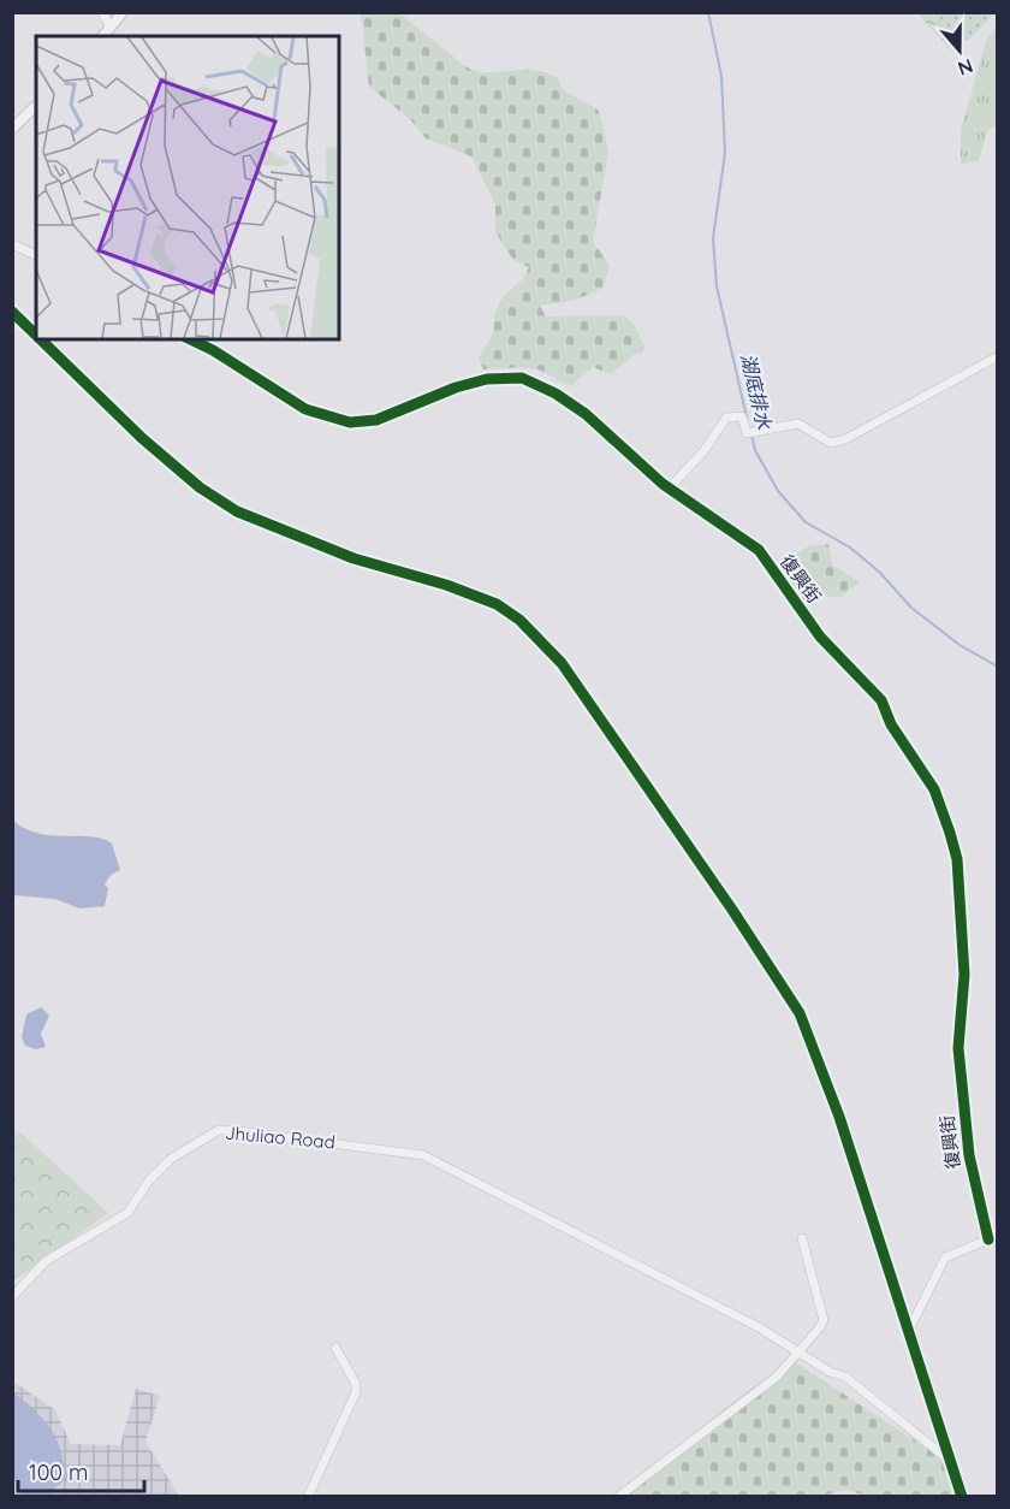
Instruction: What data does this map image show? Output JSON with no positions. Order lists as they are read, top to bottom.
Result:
{
  "streets": {
    "street": ["復興街", "Jhuliao Road"]
  },
  "water": ["湖底排水"],
  "scale_bar": "100 m",
  "north": "bottom"
}
